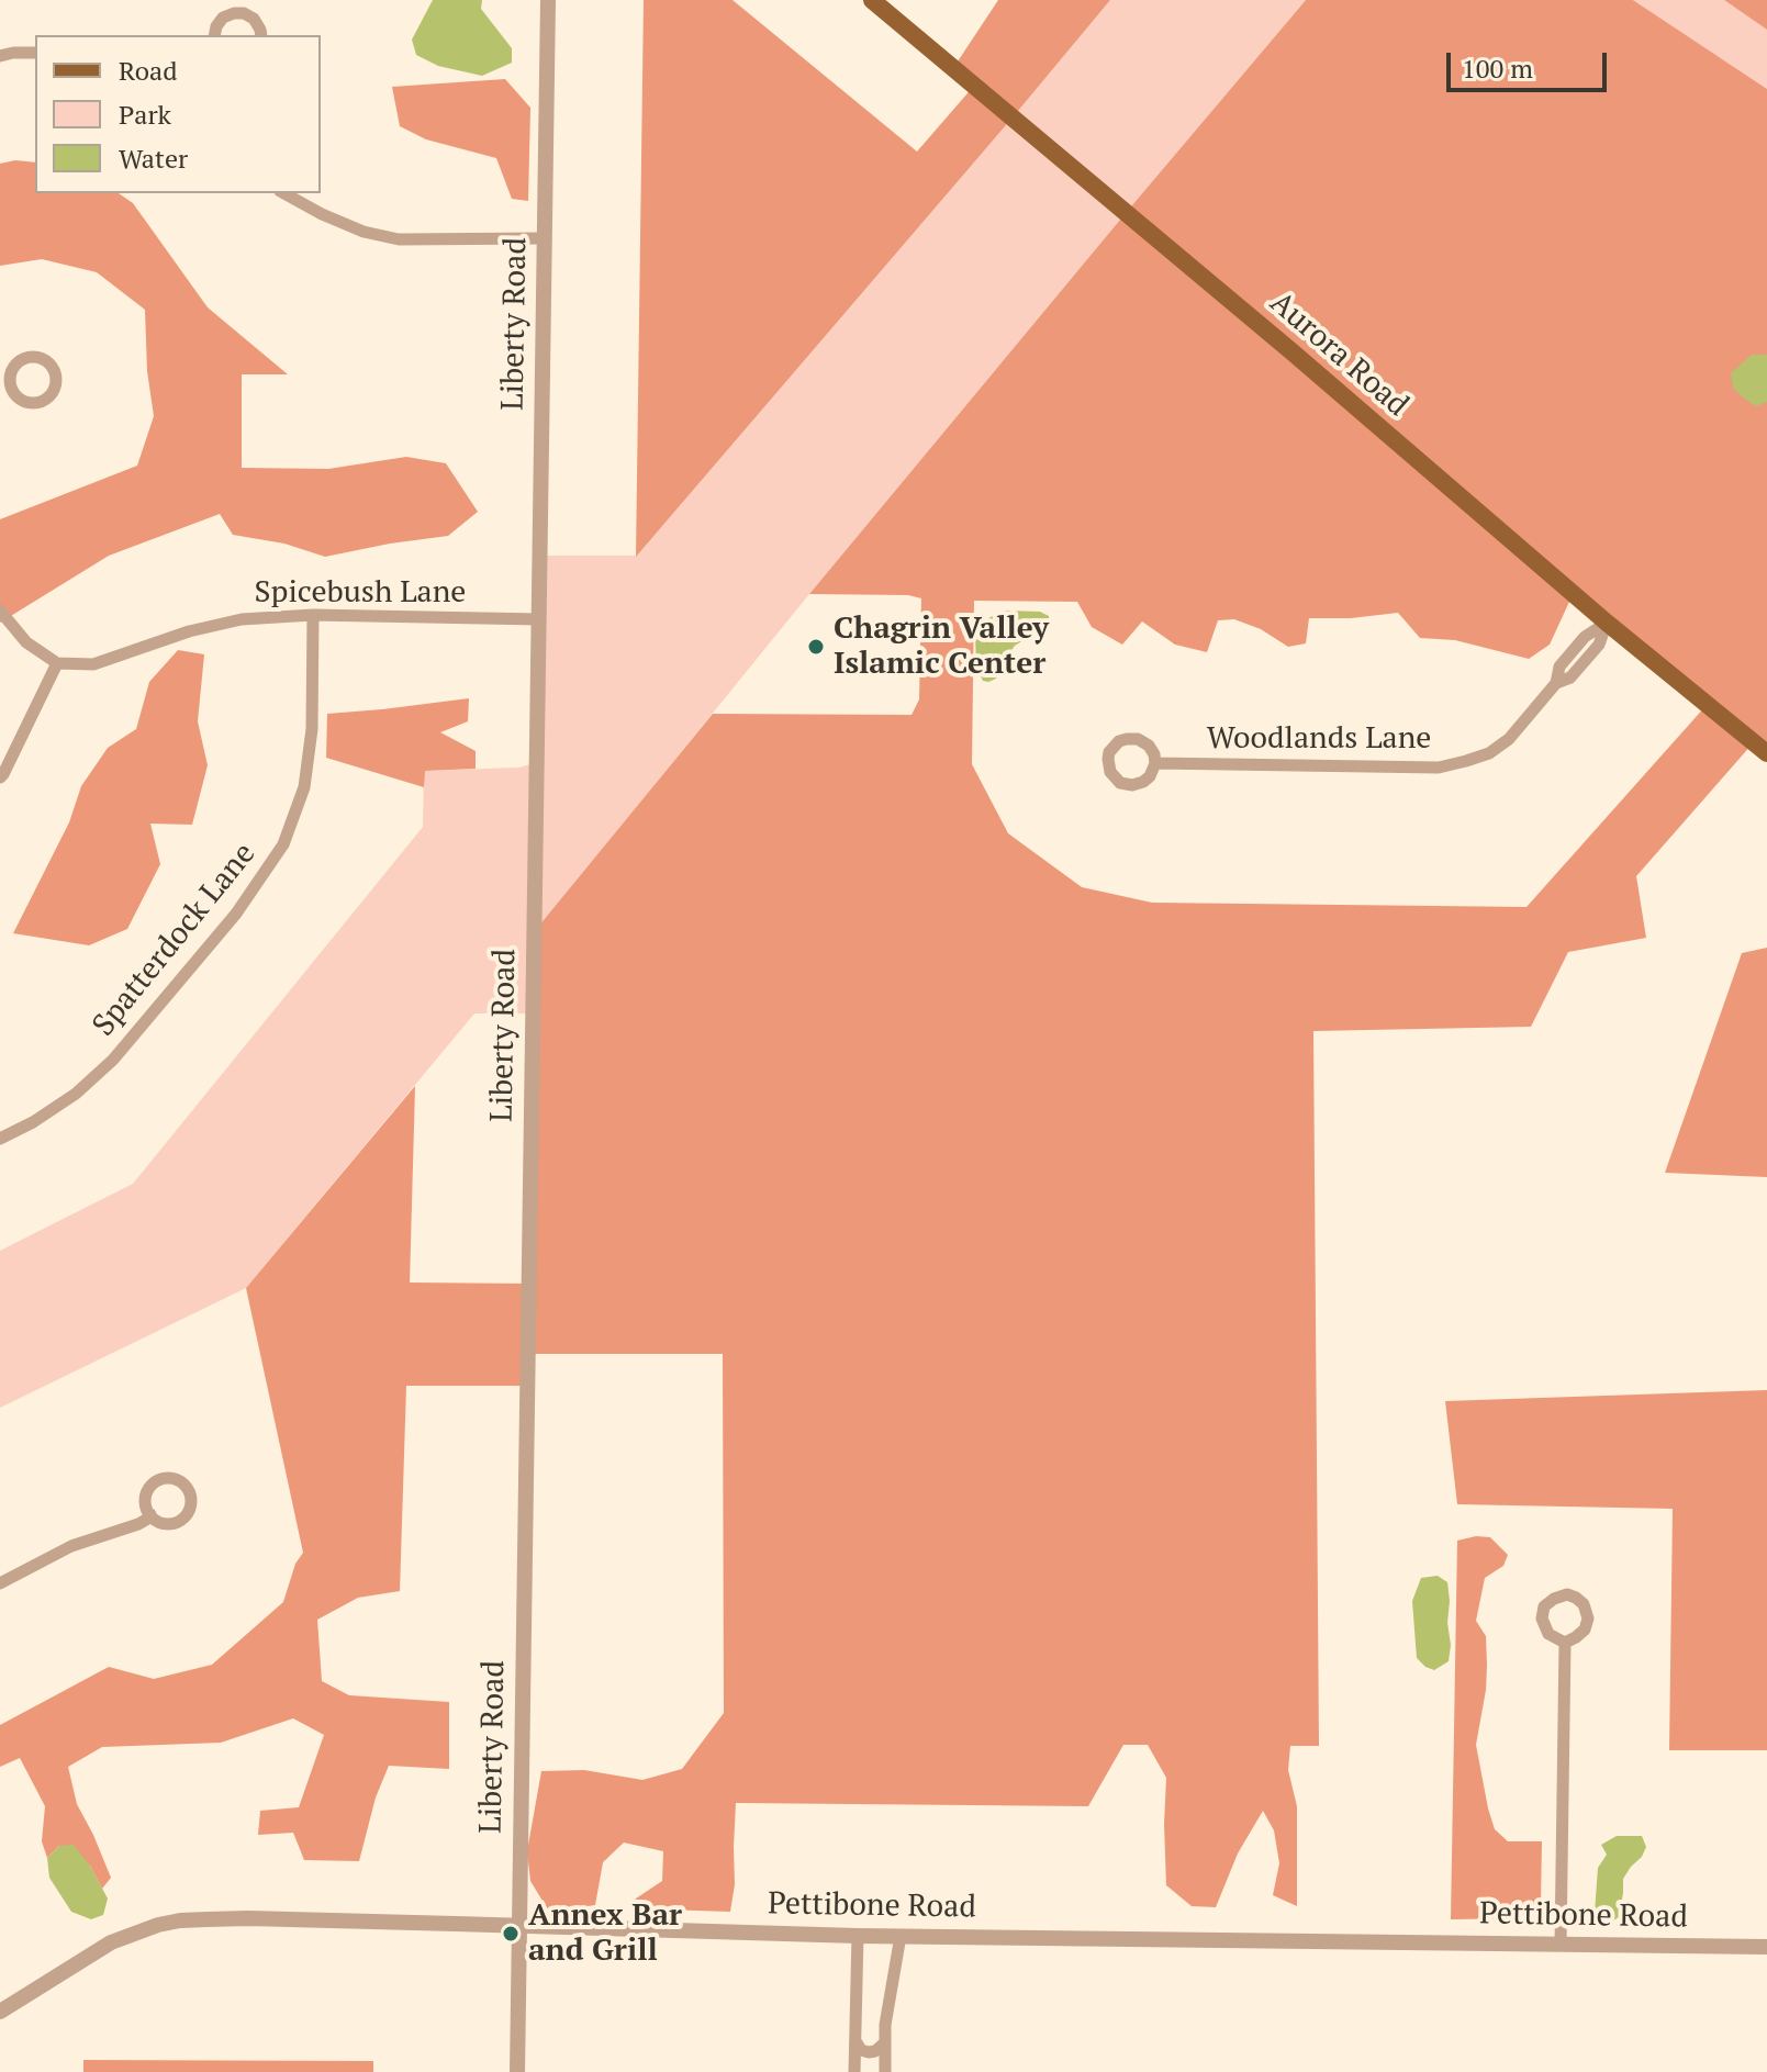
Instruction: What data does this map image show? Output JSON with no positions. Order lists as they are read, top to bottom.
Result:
{
  "streets": {
    "main road": ["Aurora Road"],
    "street": [
      "Liberty Road",
      "Spicebush Lane",
      "Woodlands Lane",
      "Spatterdock Lane",
      "Pettibone Road"
    ]
  },
  "crossings": [
    ["Liberty Road", "Spicebush Lane"],
    ["Liberty Road", "Pettibone Road"],
    ["Aurora Road", "Woodlands Lane"],
    ["Spicebush Lane", "Spatterdock Lane"]
  ],
  "places": ["Chagrin Valley Islamic Center", "Annex Bar and Grill"],
  "legend": ["Road", "Park", "Water"],
  "scale_bar": "100 m"
}
